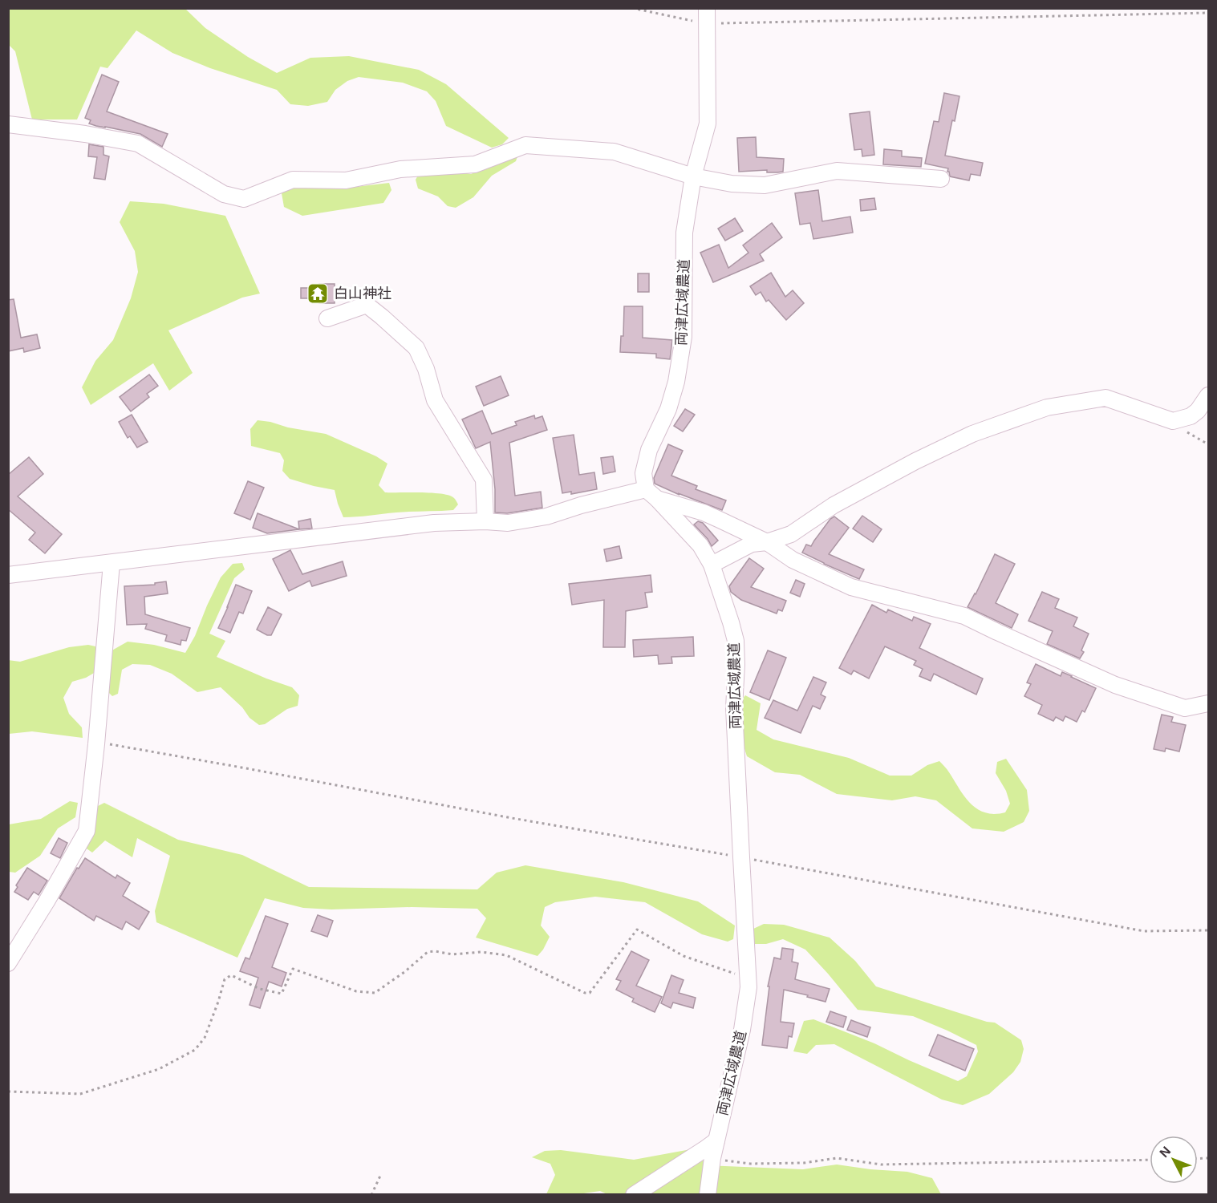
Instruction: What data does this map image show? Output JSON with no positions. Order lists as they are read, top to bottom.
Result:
{
  "streets": {
    "street": ["両津広域農道"]
  },
  "places": {
    "temple": ["白山神社"]
  },
  "north": "top left"
}
